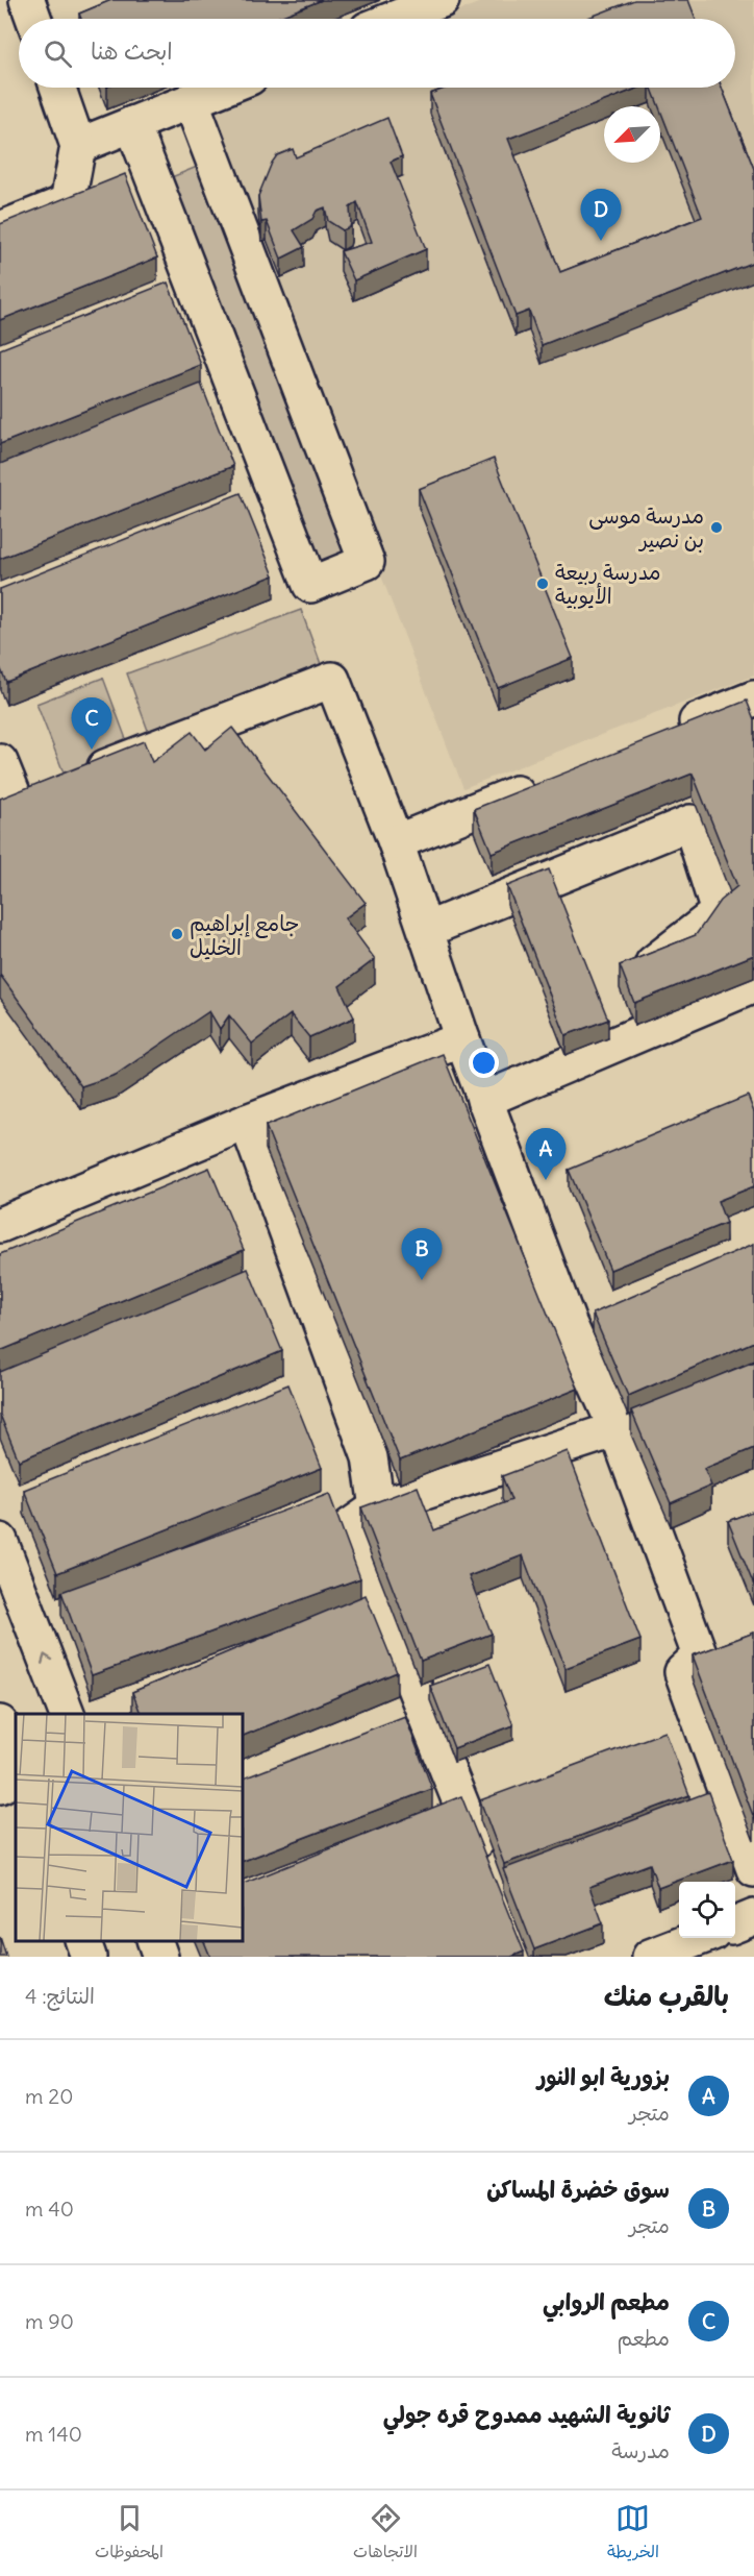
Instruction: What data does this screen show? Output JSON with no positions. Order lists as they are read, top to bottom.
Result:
{
  "places": ["مدرسة موسى بن نصير", "مدرسة ربيعة الأيوبية", "جامع إبراهيم الخليل"],
  "north": "bottom left",
  "page": {
    "search": "ابحث هنا",
    "pins": [
      "D",
      "C",
      "A",
      "B"
    ],
    "heading": ["بالقرب منك", "النتائج: 4"],
    "list": [
      {
        "mark": "A",
        "name": "بزورية ابو النور",
        "note": "متجر",
        "value": "20 m"
      },
      {
        "mark": "B",
        "name": "سوق خضرة المساكن",
        "note": "متجر",
        "value": "40 m"
      },
      {
        "mark": "C",
        "name": "مطعم الروابي",
        "note": "مطعم",
        "value": "90 m"
      },
      {
        "mark": "D",
        "name": "ثانوية الشهيد ممدوح قره جولي",
        "note": "مدرسة",
        "value": "140 m"
      }
    ],
    "nav": ["الخريطة", "الاتجاهات", "المحفوظات"]
  }
}
